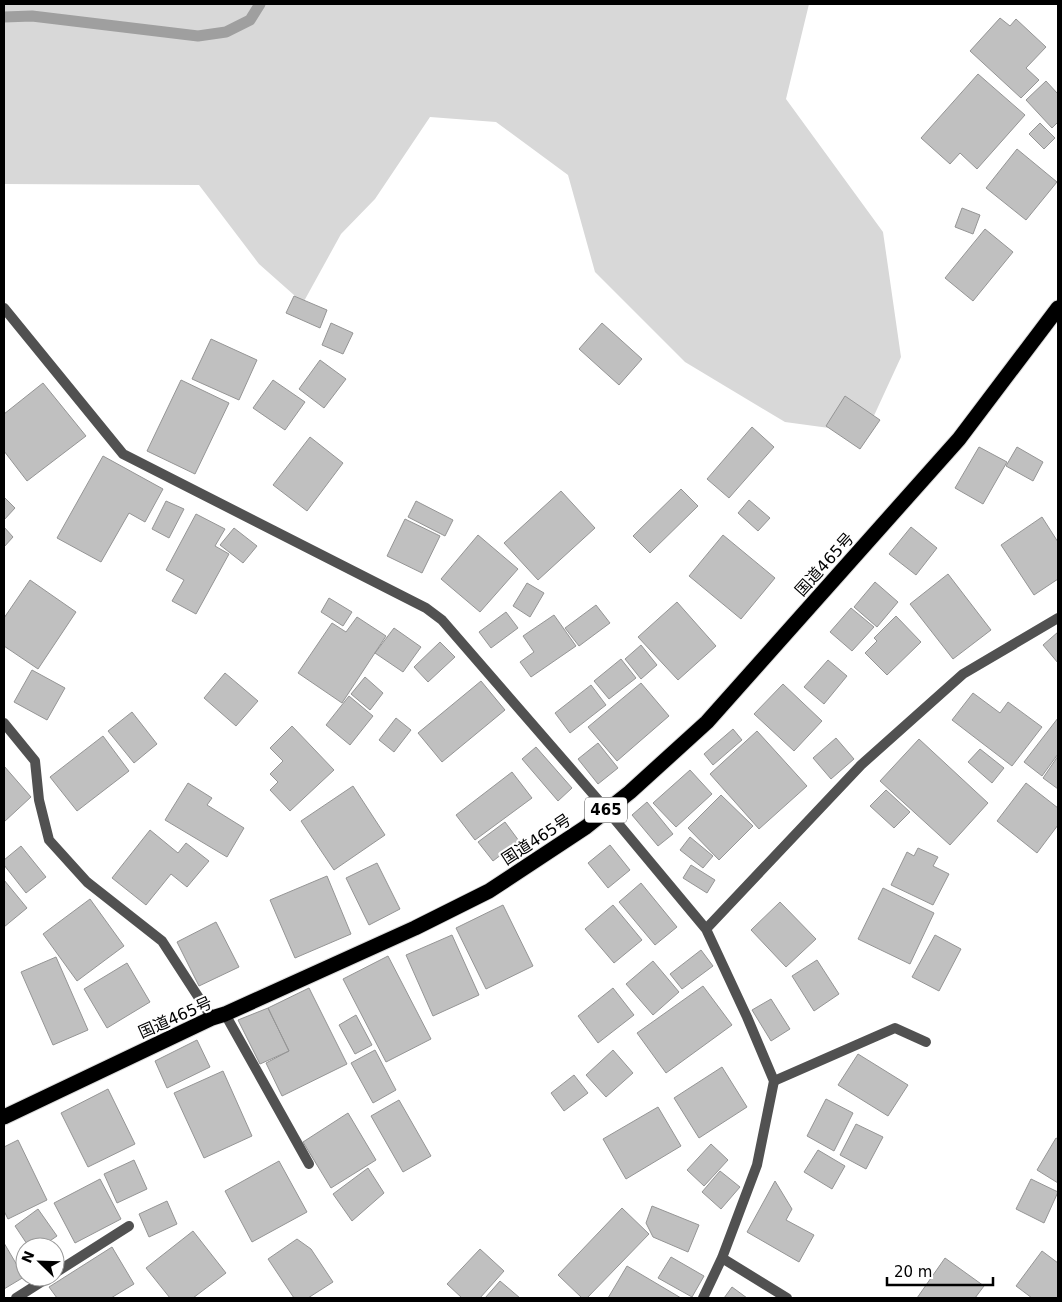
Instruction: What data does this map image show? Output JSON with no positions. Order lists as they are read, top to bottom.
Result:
{
  "streets": {
    "highway": ["国道465号", "465"]
  },
  "scale_bar": "20 m",
  "north": "top left"
}
